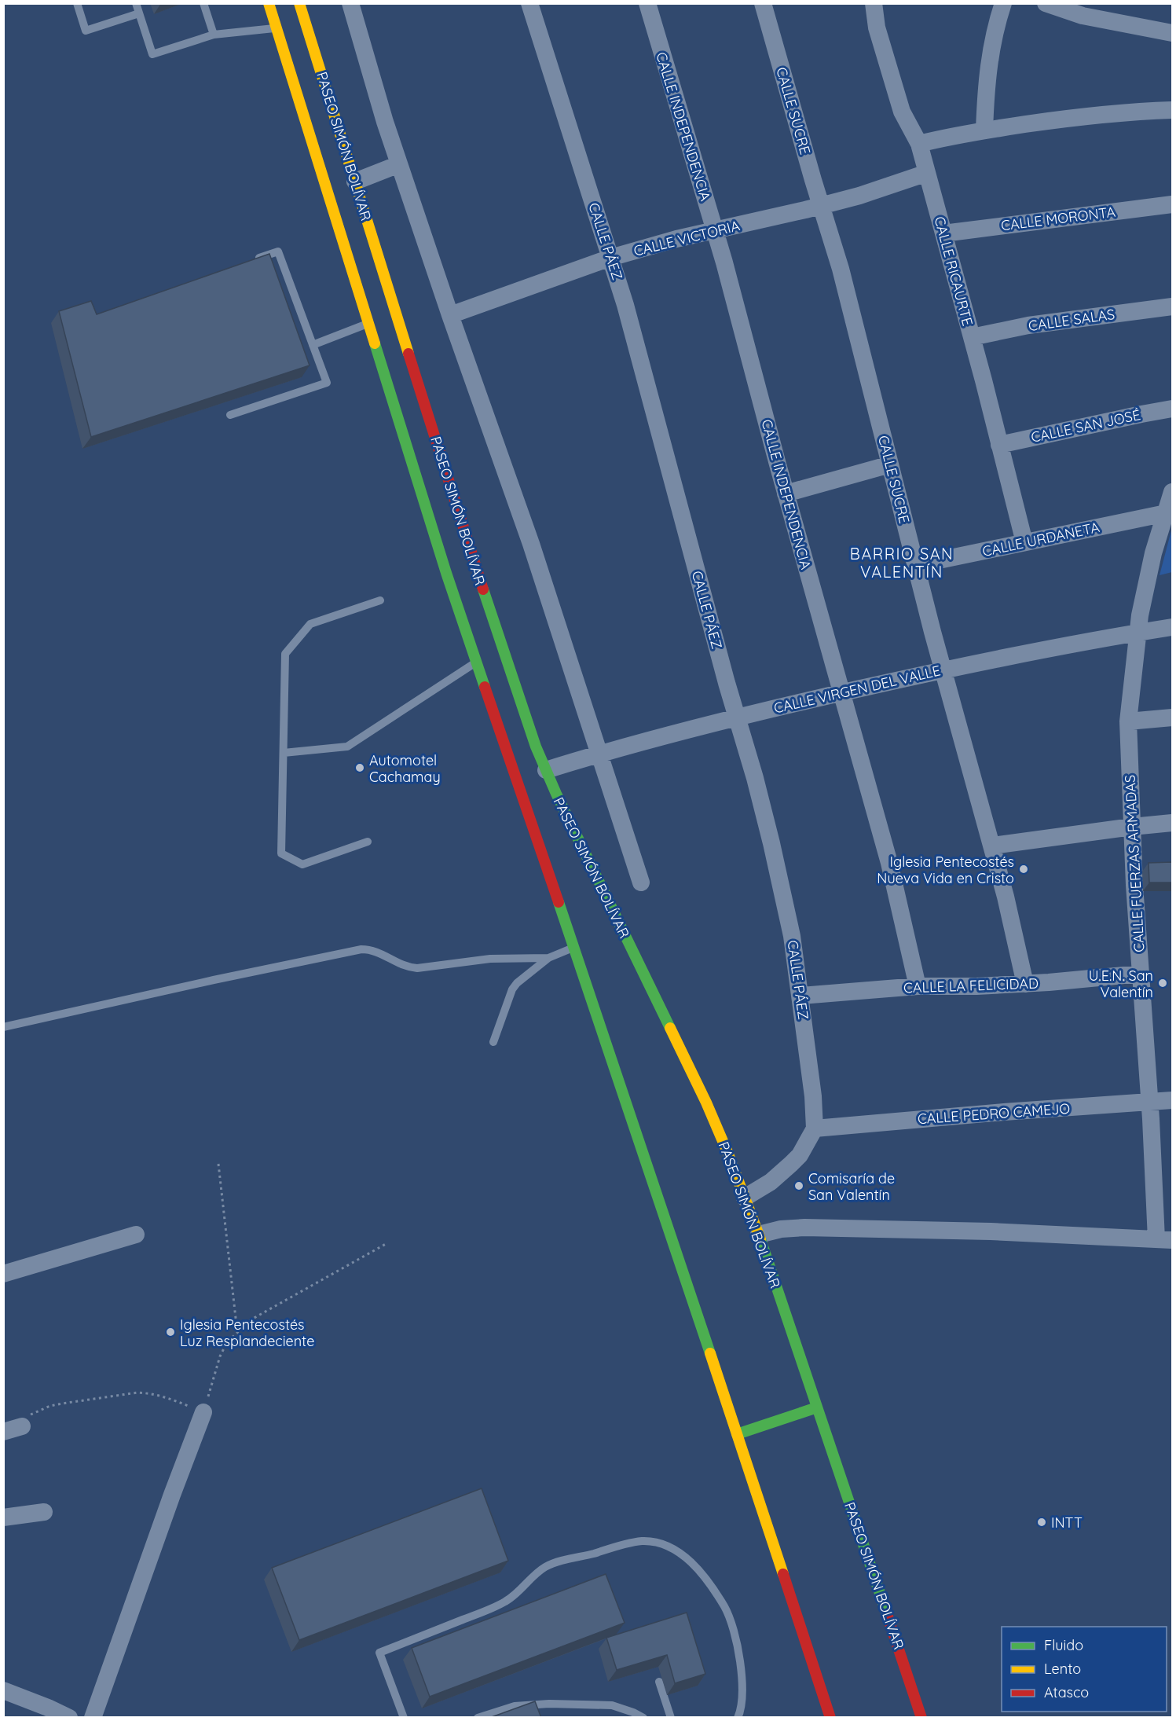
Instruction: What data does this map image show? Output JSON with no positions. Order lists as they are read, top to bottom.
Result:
{
  "streets": {
    "main road": ["PASEO SIMÓN BOLÍVAR"],
    "street": [
      "CALLE SUCRE",
      "CALLE INDEPENDENCIA",
      "CALLE MORONTA",
      "CALLE VICTORIA",
      "CALLE PÁEZ",
      "CALLE RICAURTE",
      "CALLE SALAS",
      "CALLE SAN JOSÉ",
      "CALLE URDANETA",
      "CALLE VIRGEN DEL VALLE",
      "CALLE FUERZAS ARMADAS",
      "CALLE LA FELICIDAD",
      "CALLE PEDRO CAMEJO"
    ]
  },
  "crossings": [
    ["CALLE SUCRE", "CALLE VICTORIA"],
    ["CALLE SUCRE", "CALLE URDANETA"],
    ["CALLE SUCRE", "CALLE VIRGEN DEL VALLE"],
    ["CALLE SUCRE", "CALLE LA FELICIDAD"],
    ["CALLE INDEPENDENCIA", "CALLE VICTORIA"],
    ["CALLE INDEPENDENCIA", "CALLE VIRGEN DEL VALLE"],
    ["CALLE INDEPENDENCIA", "CALLE LA FELICIDAD"],
    ["PASEO SIMÓN BOLÍVAR", "CALLE VIRGEN DEL VALLE"],
    ["CALLE MORONTA", "CALLE RICAURTE"],
    ["CALLE VICTORIA", "CALLE PÁEZ"],
    ["CALLE VICTORIA", "CALLE RICAURTE"],
    ["CALLE PÁEZ", "CALLE VIRGEN DEL VALLE"],
    ["CALLE PÁEZ", "CALLE LA FELICIDAD"],
    ["CALLE PÁEZ", "CALLE PEDRO CAMEJO"],
    ["CALLE RICAURTE", "CALLE SALAS"],
    ["CALLE RICAURTE", "CALLE SAN JOSÉ"],
    ["CALLE RICAURTE", "CALLE URDANETA"],
    ["CALLE URDANETA", "CALLE FUERZAS ARMADAS"],
    ["CALLE VIRGEN DEL VALLE", "CALLE FUERZAS ARMADAS"],
    ["CALLE FUERZAS ARMADAS", "CALLE LA FELICIDAD"],
    ["CALLE FUERZAS ARMADAS", "CALLE PEDRO CAMEJO"]
  ],
  "districts": ["BARRIO SAN VALENTÍN"],
  "places": [
    "Automotel Cachamay",
    "Iglesia Pentecostés Nueva Vida en Cristo",
    "U.E.N. San Valentín",
    "Comisaría de San Valentín",
    "Iglesia Pentecostés Luz Resplandeciente",
    "INTT"
  ],
  "legend": ["Fluido", "Lento", "Atasco"]
}
